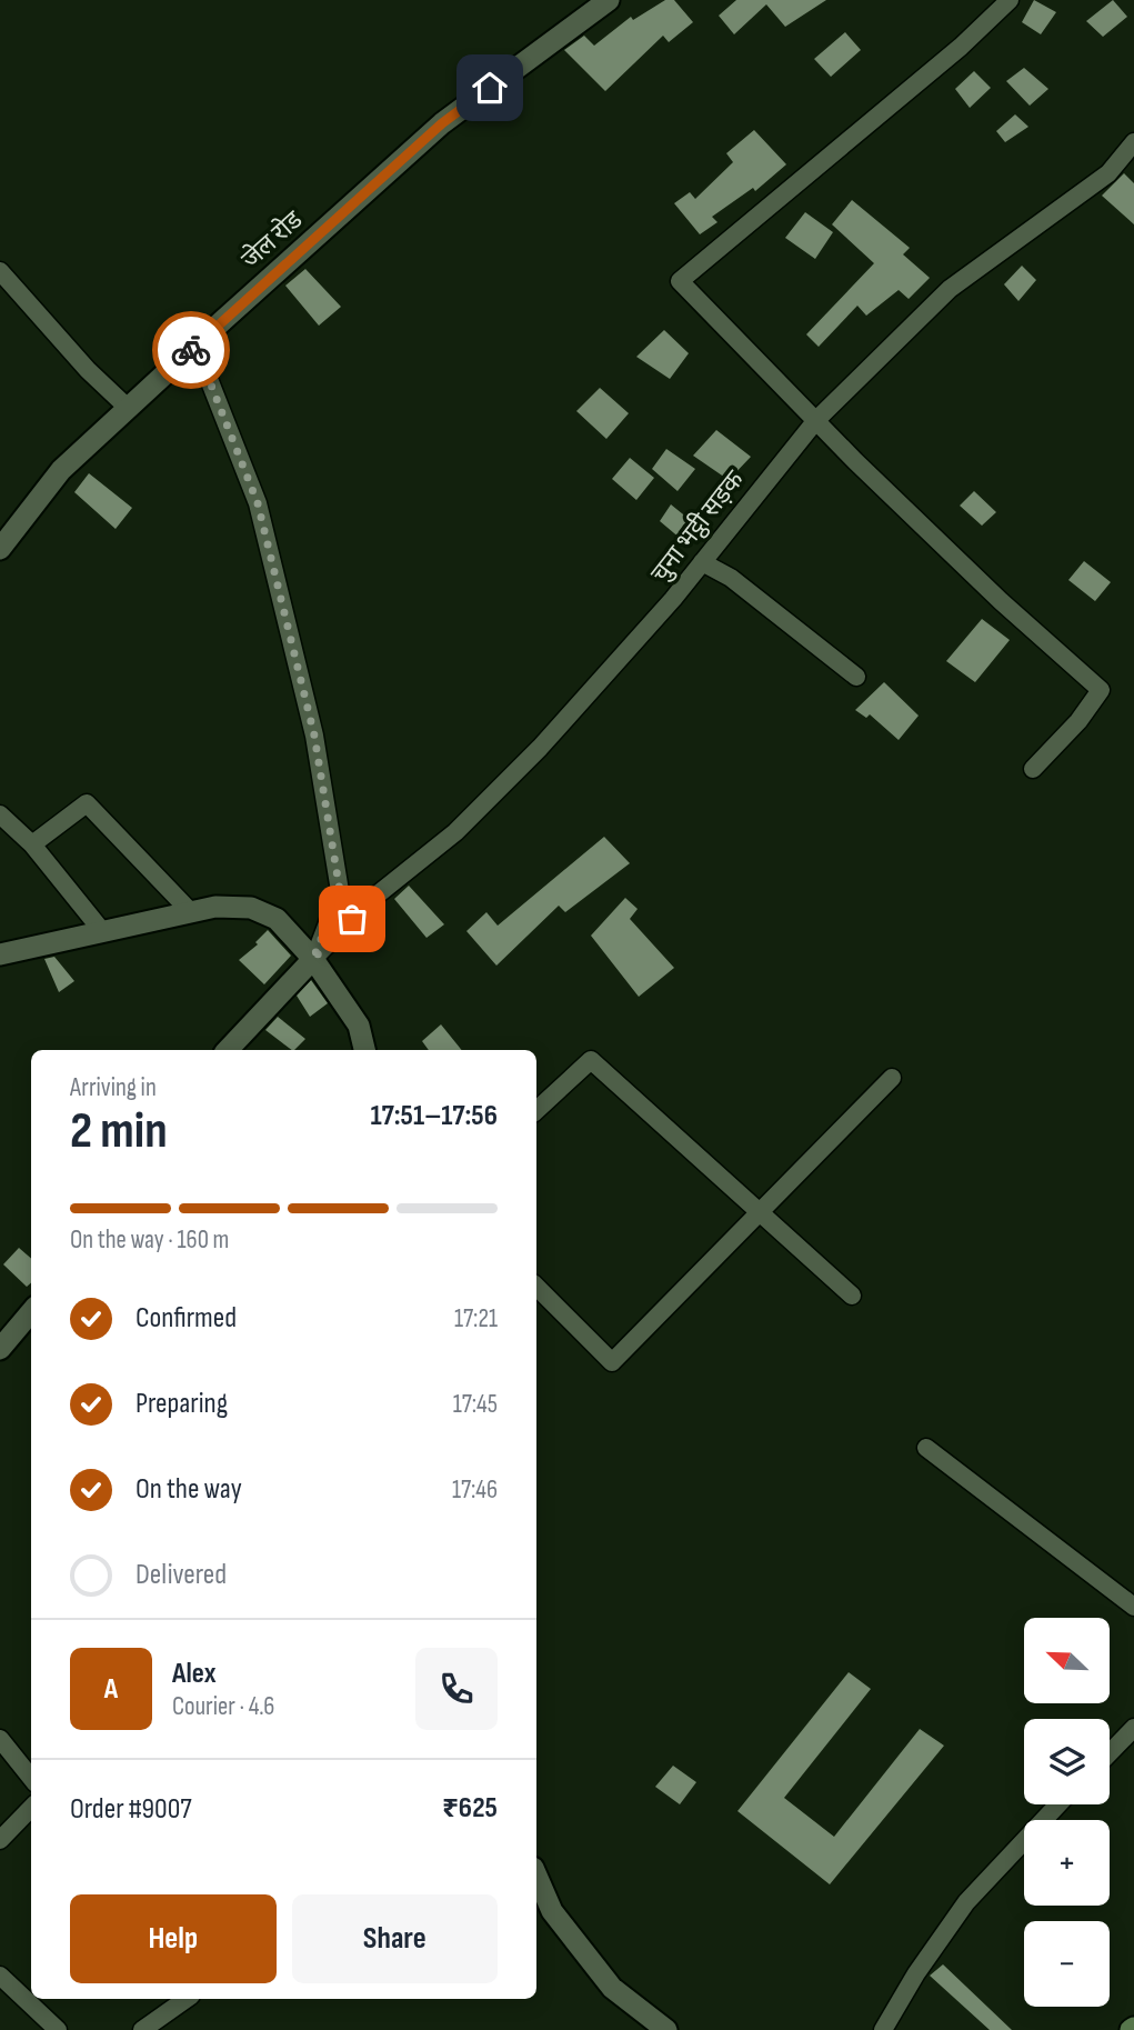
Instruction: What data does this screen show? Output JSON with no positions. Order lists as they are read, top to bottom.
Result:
{
  "streets": {
    "street": ["जेल रोड", "चुना भट्ठी सड़क"]
  },
  "north": "top left",
  "page": {
    "heading": ["2 min", "Arriving in", "17:51–17:56"],
    "panel": [
      "Alex",
      "Courier · 4.6",
      "Order #9007",
      "₹625"
    ],
    "bar": "On the way · 160 m",
    "list": [
      ["Confirmed", "17:21"],
      ["Preparing", "17:45"],
      ["On the way", "17:46"],
      "Delivered"
    ],
    "map_buttons": ["+", "−"],
    "round": "A",
    "buttons": ["Help", "Share"]
  }
}
